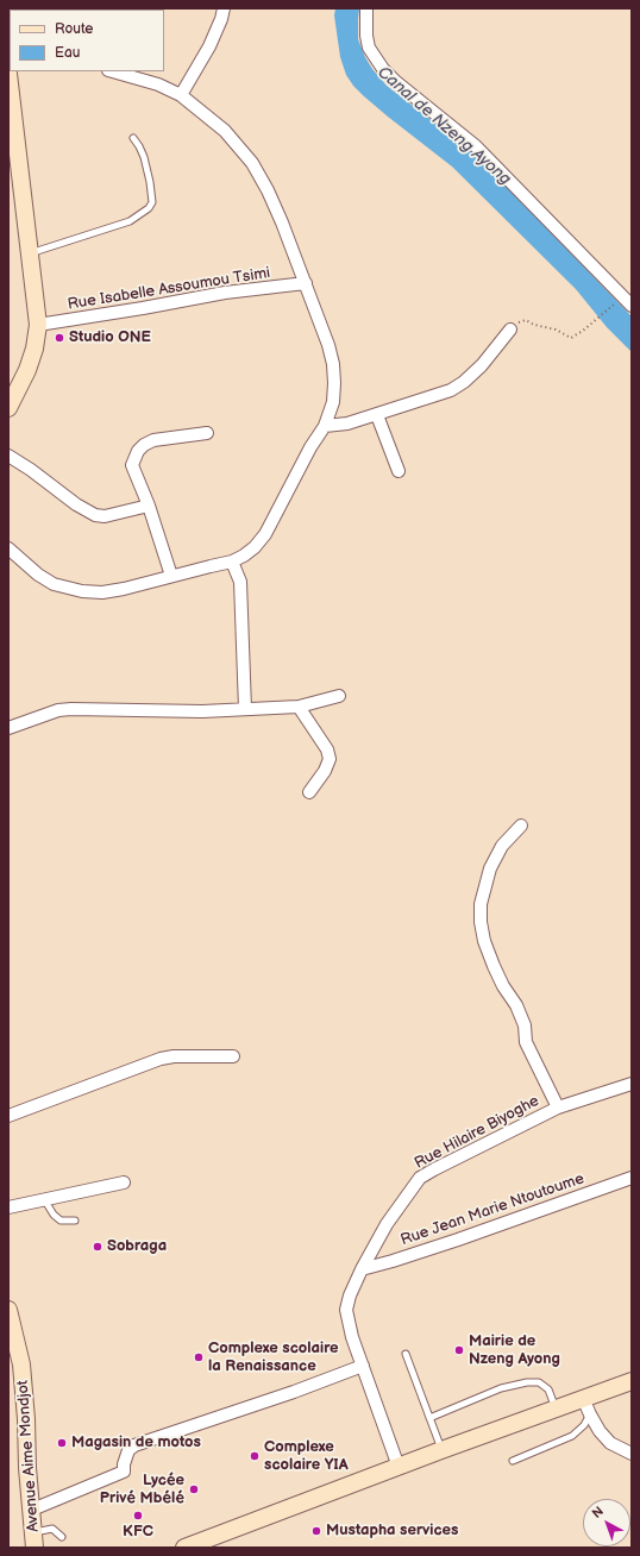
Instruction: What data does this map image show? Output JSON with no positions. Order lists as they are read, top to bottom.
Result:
{
  "streets": {
    "main road": ["Avenue Aime Mondjot"],
    "street": ["Rue Isabelle Assoumou Tsimi", "Rue Hilaire Biyoghe", "Rue Jean Marie Ntoutoume"]
  },
  "crossings": [
    ["Rue Hilaire Biyoghe", "Rue Jean Marie Ntoutoume"]
  ],
  "water": ["Canal de Nzeng Ayong"],
  "places": [
    "Studio ONE",
    "Sobraga",
    "Mairie de Nzeng Ayong",
    "Complexe scolaire la Renaissance",
    "Magasin de motos",
    "Complexe scolaire YIA",
    "Lycée Privé Mbélé",
    "KFC",
    "Mustapha services"
  ],
  "legend": ["Route", "Eau"],
  "north": "top left"
}
